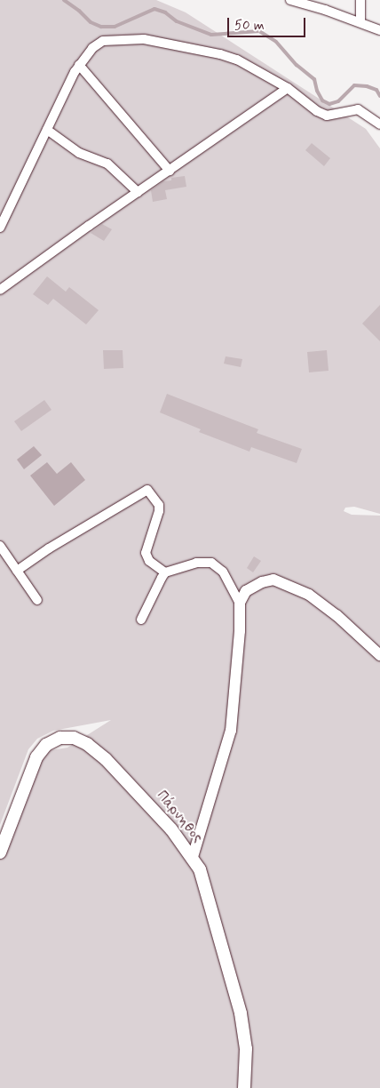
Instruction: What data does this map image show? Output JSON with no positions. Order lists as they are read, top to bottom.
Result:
{
  "streets": {
    "main road": ["Πάρνηθος"]
  },
  "scale_bar": "50 m"
}
